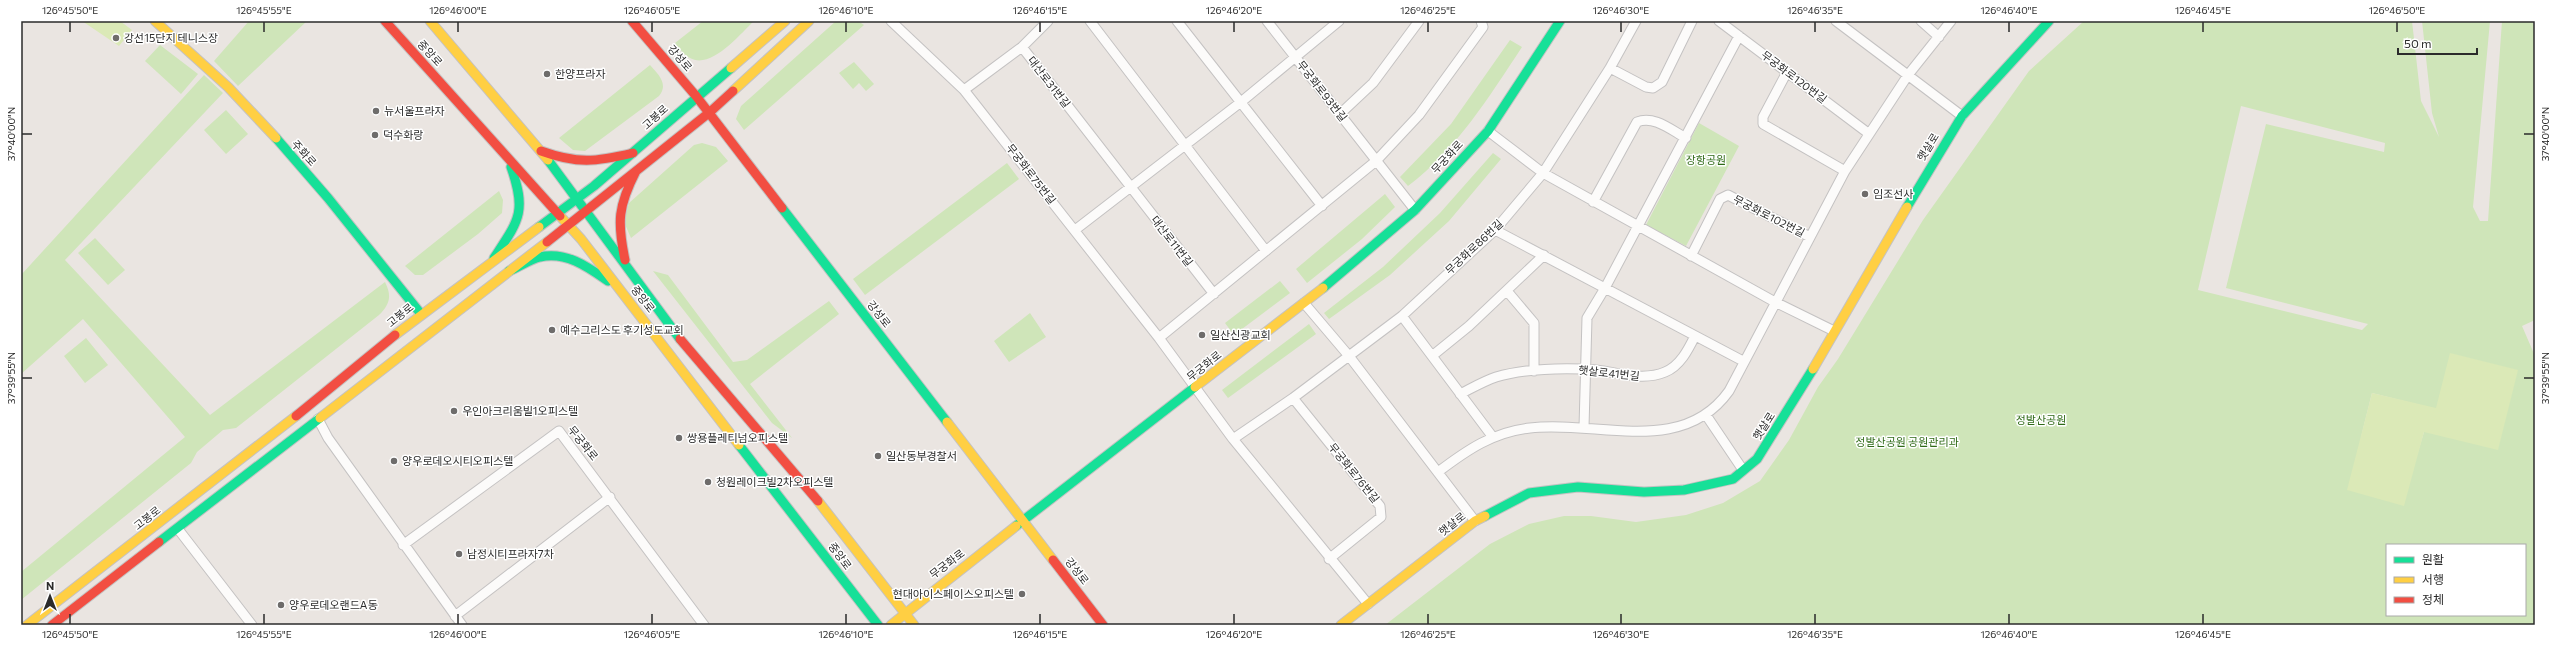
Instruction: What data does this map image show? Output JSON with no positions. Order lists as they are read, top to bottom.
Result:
{
  "streets": {
    "main road": [
      "중앙로",
      "강성로",
      "고봉로",
      "햇살로",
      "주화로",
      "무궁화로"
    ],
    "street": [
      "무궁화로120번길",
      "대산로31번길",
      "무궁화로93번길",
      "무궁화로75번길",
      "무궁화로102번길",
      "대산로11번길",
      "무궁화로86번길",
      "햇살로41번길",
      "무궁화로76번길"
    ]
  },
  "crossings": [
    ["중앙로", "고봉로"],
    ["중앙로", "무궁화로"],
    ["강성로", "고봉로"],
    ["강성로", "무궁화로"],
    ["대산로31번길", "무궁화로75번길"],
    ["대산로31번길", "대산로11번길"],
    ["무궁화로93번길", "무궁화로"],
    ["고봉로", "주화로"],
    ["무궁화로", "무궁화로75번길"],
    ["무궁화로86번길", "무궁화로76번길"]
  ],
  "parks": ["장항공원", "정발산공원", "정발산공원 공원관리과"],
  "places": [
    "강선15단지 테니스장",
    "한양프라자",
    "뉴서울프라자",
    "덕수화랑",
    "임조선사",
    "예수그리스도 후기성도교회",
    "일산신광교회",
    "우인아크리움빌1오피스텔",
    "쌍용플레티넘오피스텔",
    "일산동부경찰서",
    "양우로데오시티오피스텔",
    "청원레이크빌2차오피스텔",
    "남정시티프라자7차",
    "현대아이스페이스오피스텔",
    "양우로데오랜드A동"
  ],
  "legend": ["원활", "서행", "정체"],
  "scale_bar": "50 m",
  "north": "top",
  "coordinates": [
    "126°45'50\"E",
    "126°45'55\"E",
    "126°46'00\"E",
    "126°46'05\"E",
    "126°46'10\"E",
    "126°46'15\"E",
    "126°46'20\"E",
    "126°46'25\"E",
    "126°46'30\"E",
    "126°46'35\"E",
    "126°46'40\"E",
    "126°46'45\"E",
    "126°46'50\"E",
    "37°40'00\"N",
    "37°39'55\"N"
  ]
}
